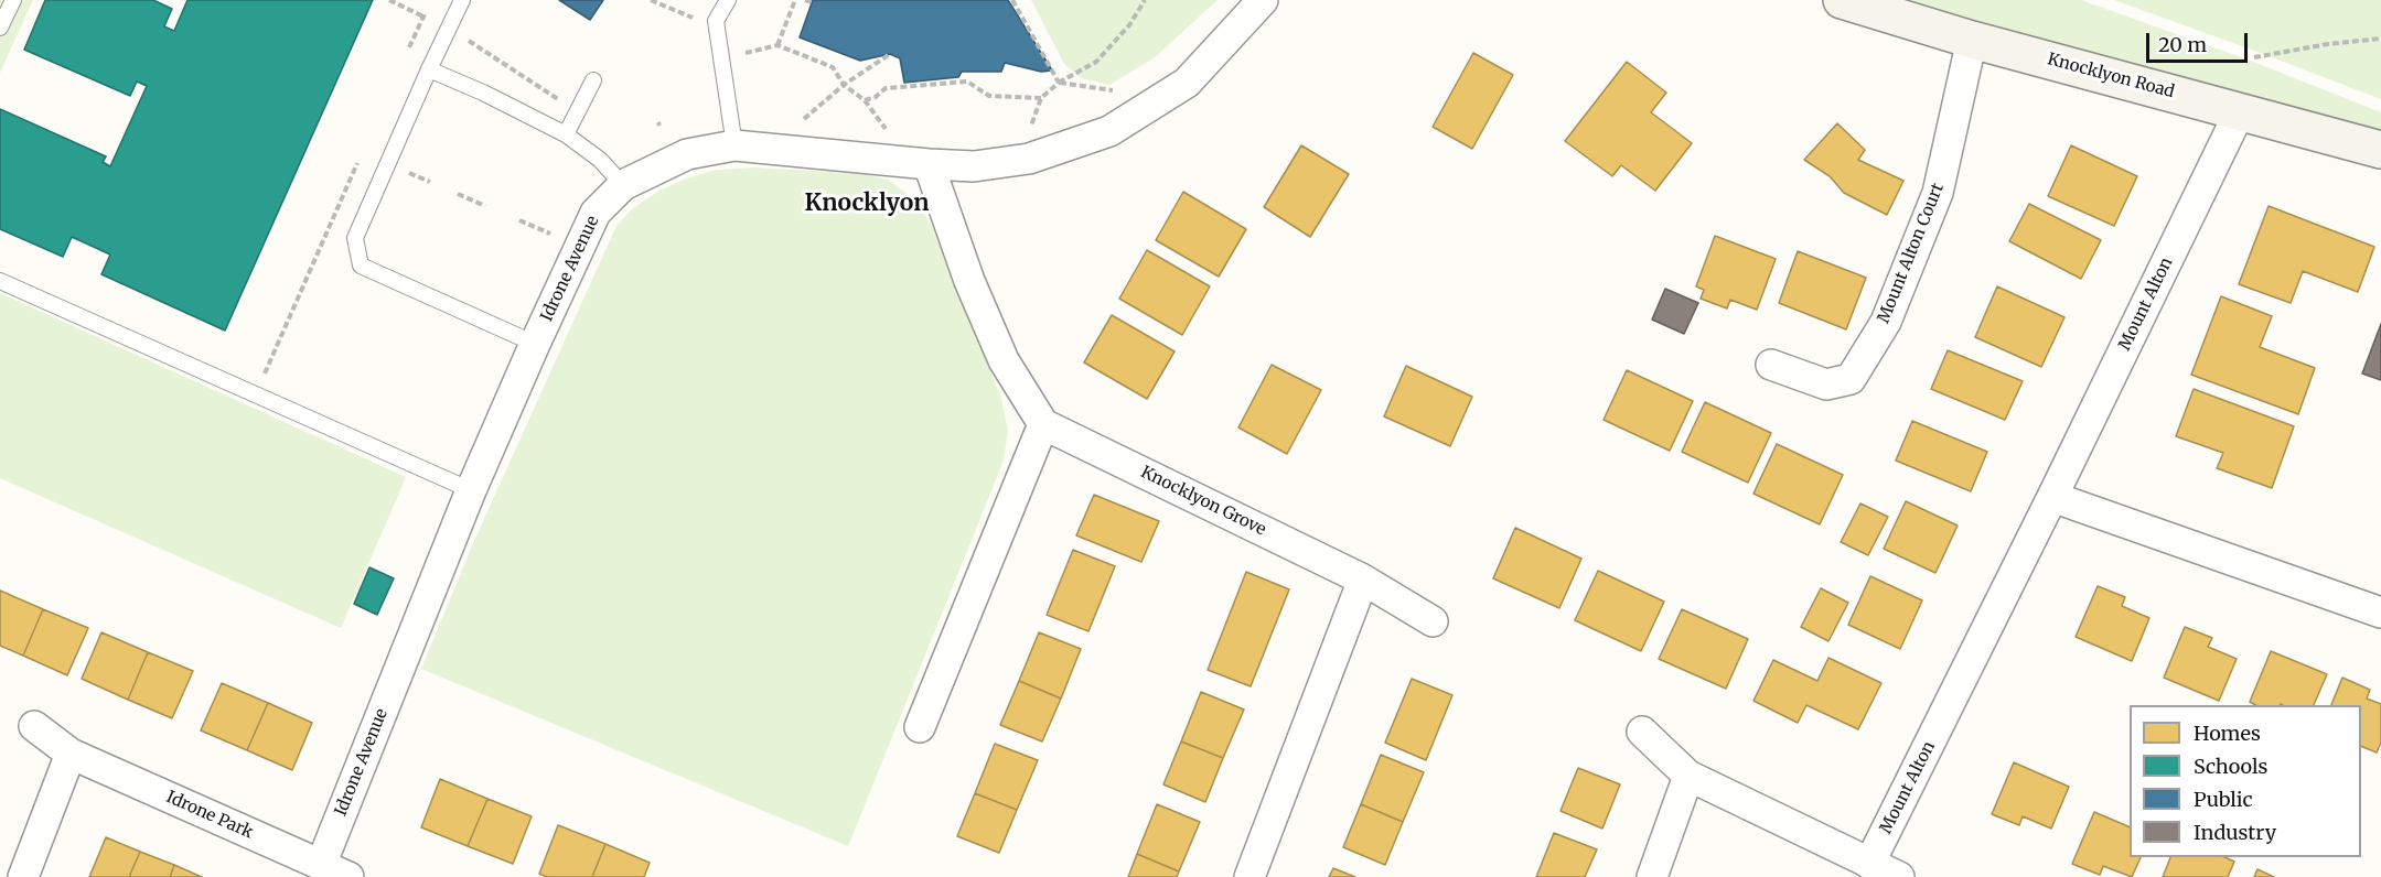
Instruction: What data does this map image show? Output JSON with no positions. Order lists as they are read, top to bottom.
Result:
{
  "streets": {
    "street": [
      "Knocklyon Road",
      "Mount Alton Court",
      "Idrone Avenue",
      "Mount Alton",
      "Knocklyon Grove",
      "Idrone Park"
    ]
  },
  "crossings": [
    ["Knocklyon Road", "Mount Alton Court"],
    ["Knocklyon Road", "Mount Alton"],
    ["Idrone Avenue", "Idrone Park"]
  ],
  "districts": ["Knocklyon"],
  "legend": [
    "Homes",
    "Schools",
    "Public",
    "Industry"
  ],
  "scale_bar": "20 m"
}
